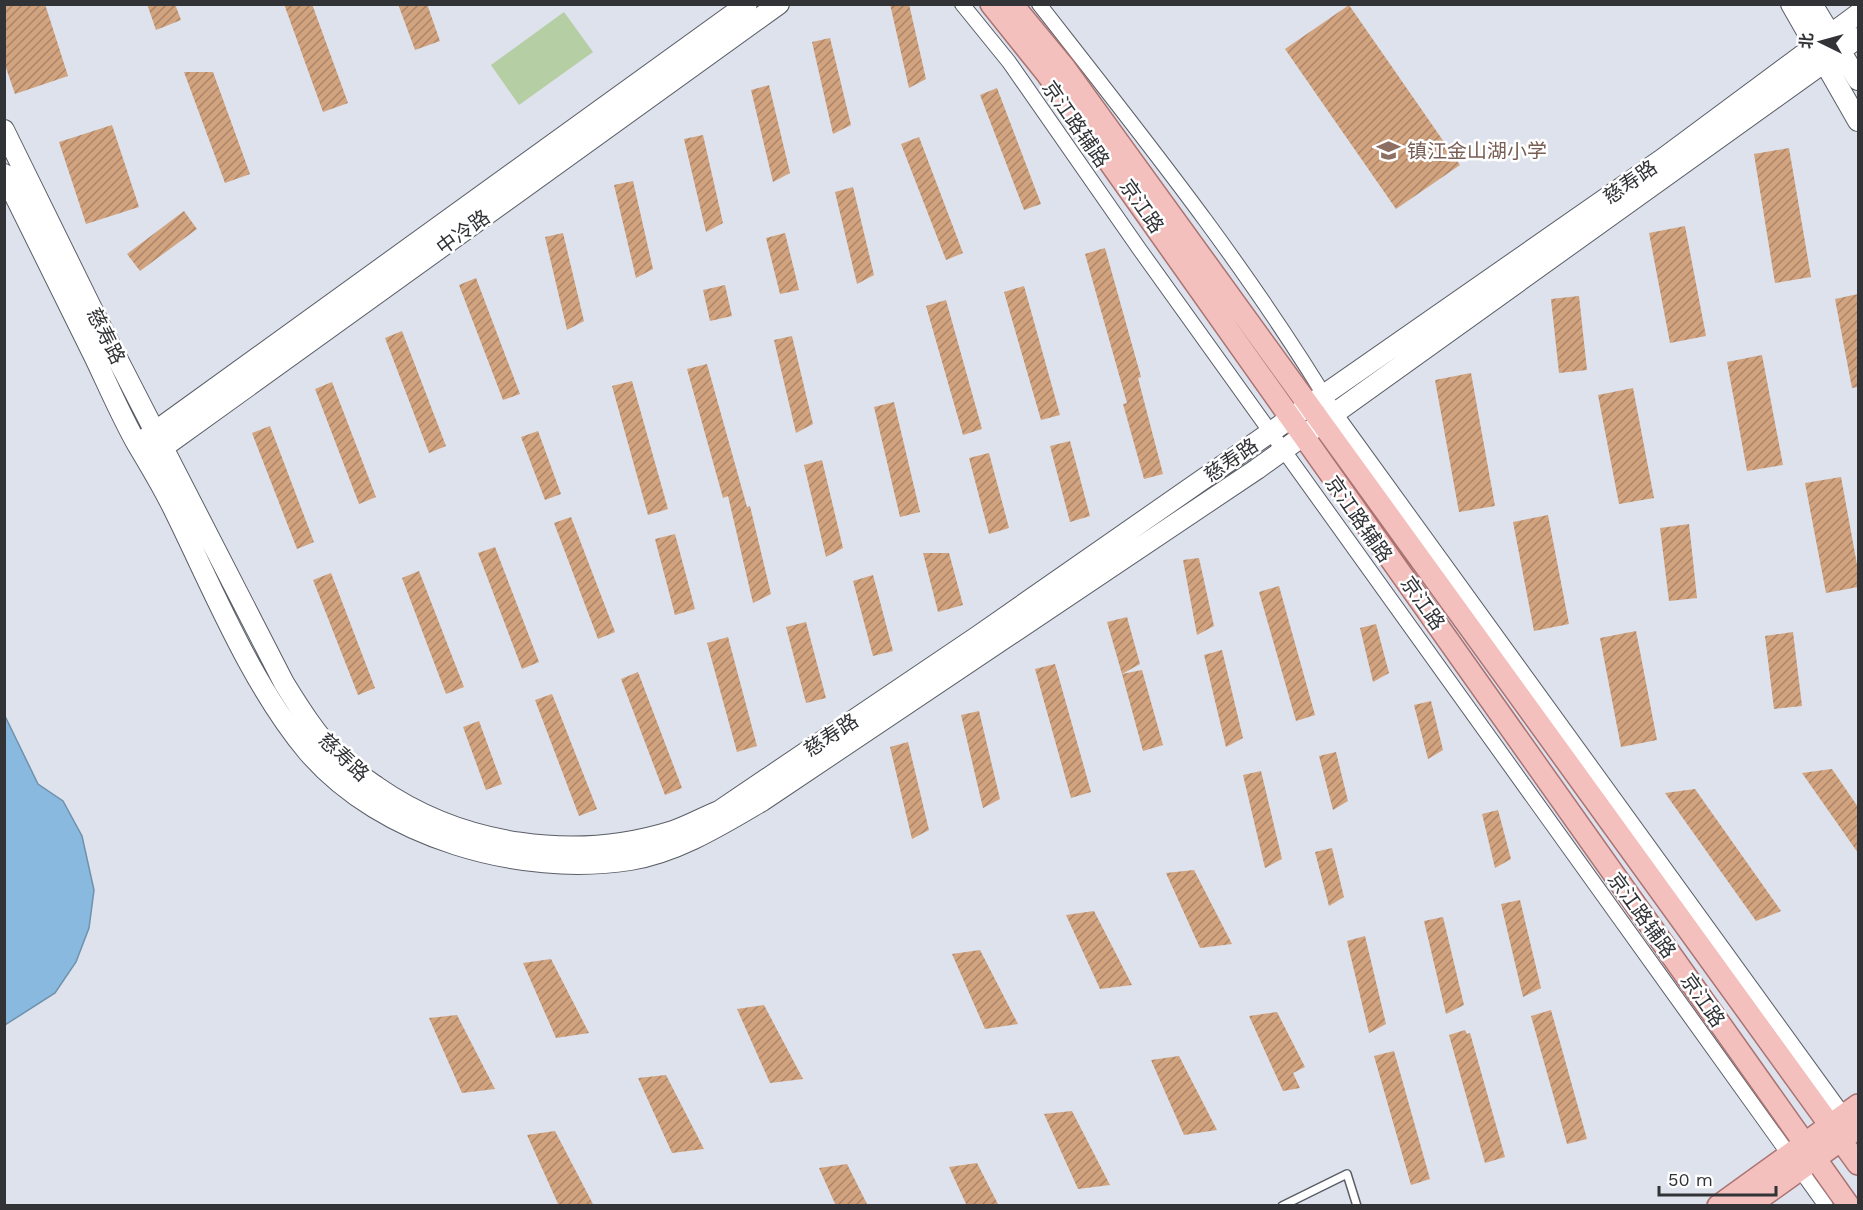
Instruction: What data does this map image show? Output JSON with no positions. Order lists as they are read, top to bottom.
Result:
{
  "streets": {
    "main road": ["京江路"],
    "street": ["京江路辅路", "慈寿路", "中冷路"]
  },
  "crossings": [
    ["京江路辅路", "慈寿路"],
    ["京江路辅路", "京江路"],
    ["慈寿路", "京江路"],
    ["慈寿路", "中冷路"]
  ],
  "places": {
    "school or university": ["镇江金山湖小学"]
  },
  "scale_bar": "50 m",
  "north": "left"
}
